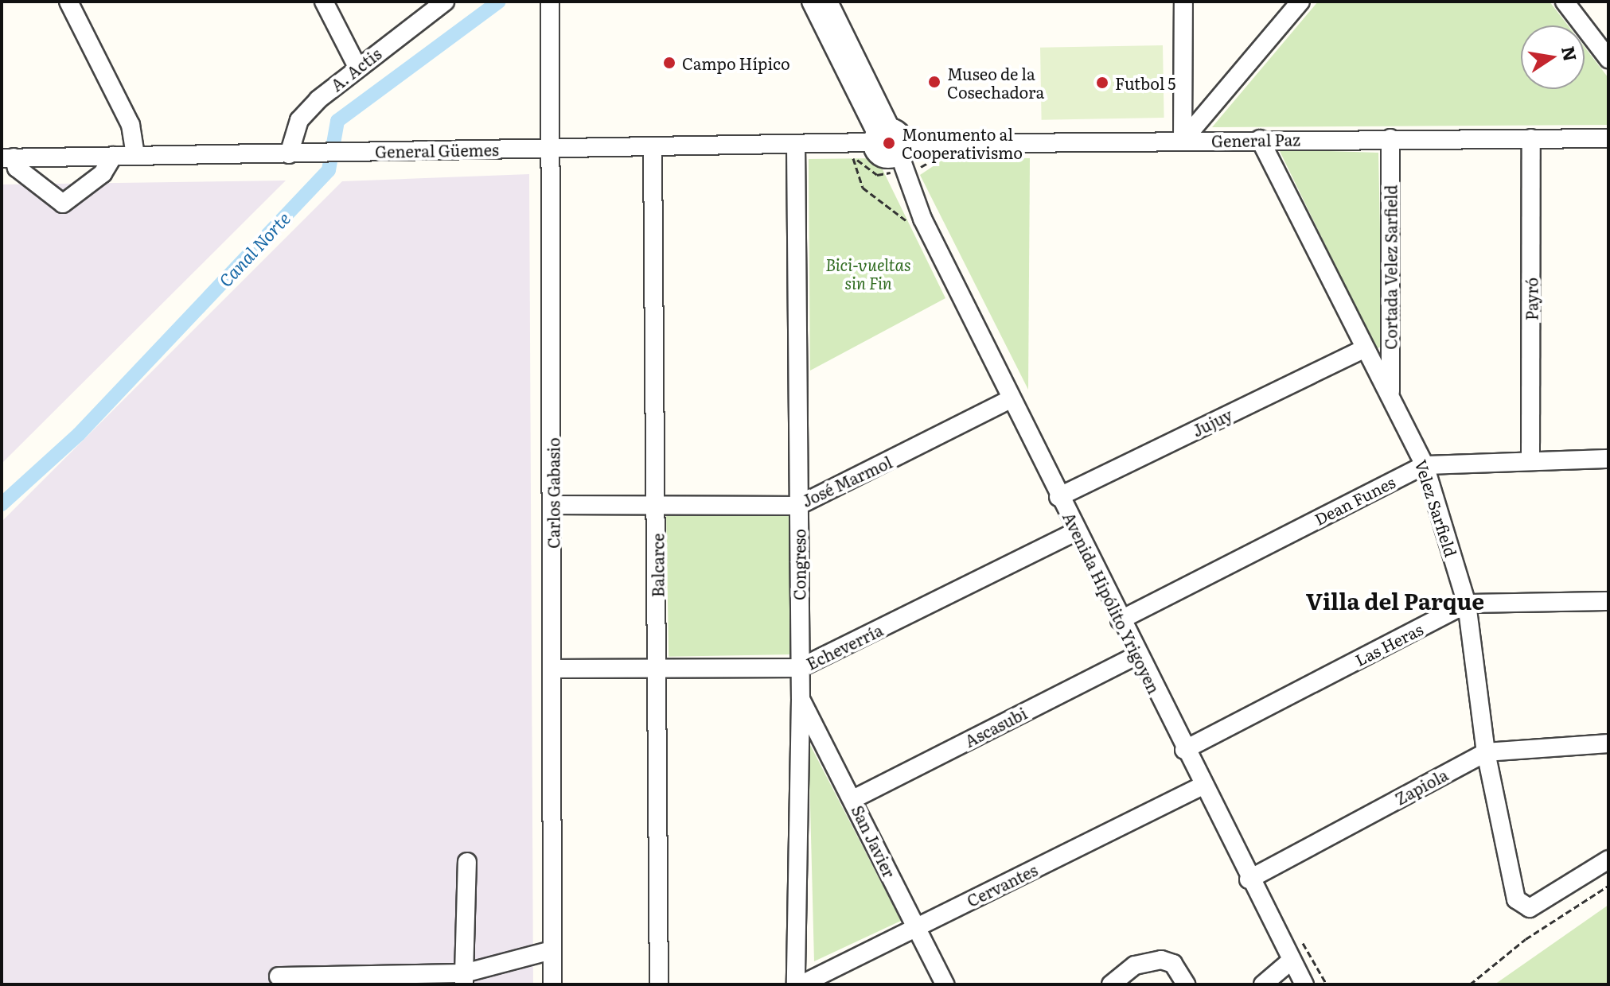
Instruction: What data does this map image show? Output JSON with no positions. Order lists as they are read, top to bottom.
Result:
{
  "streets": {
    "street": [
      "A. Actis",
      "General Paz",
      "General Güemes",
      "Cortada Velez Sarfield",
      "Payró",
      "Jujuy",
      "José Marmol",
      "Carlos Gabasio",
      "Dean Funes",
      "Velez Sarfield",
      "Congreso",
      "Balcarce",
      "Avenida Hipólito Yrigoyen",
      "Las Heras",
      "Echeverría",
      "Ascasubi",
      "Zapiola",
      "San Javier",
      "Cervantes"
    ]
  },
  "crossings": [
    ["A. Actis", "General Güemes"],
    ["General Paz", "Cortada Velez Sarfield"],
    ["General Paz", "Payró"],
    ["General Paz", "Velez Sarfield"],
    ["General Paz", "Avenida Hipólito Yrigoyen"],
    ["General Güemes", "Carlos Gabasio"],
    ["General Güemes", "Congreso"],
    ["General Güemes", "Balcarce"],
    ["General Güemes", "Avenida Hipólito Yrigoyen"],
    ["Cortada Velez Sarfield", "Velez Sarfield"],
    ["Payró", "Dean Funes"],
    ["Jujuy", "Velez Sarfield"],
    ["Jujuy", "Avenida Hipólito Yrigoyen"],
    ["José Marmol", "Carlos Gabasio"],
    ["José Marmol", "Congreso"],
    ["José Marmol", "Balcarce"],
    ["José Marmol", "Avenida Hipólito Yrigoyen"],
    ["Carlos Gabasio", "Echeverría"],
    ["Dean Funes", "Velez Sarfield"],
    ["Dean Funes", "Avenida Hipólito Yrigoyen"],
    ["Velez Sarfield", "Las Heras"],
    ["Velez Sarfield", "Zapiola"],
    ["Congreso", "Echeverría"],
    ["Congreso", "San Javier"],
    ["Balcarce", "Echeverría"],
    ["Avenida Hipólito Yrigoyen", "Las Heras"],
    ["Avenida Hipólito Yrigoyen", "Echeverría"],
    ["Avenida Hipólito Yrigoyen", "Ascasubi"],
    ["Avenida Hipólito Yrigoyen", "Zapiola"],
    ["Avenida Hipólito Yrigoyen", "Cervantes"],
    ["Ascasubi", "San Javier"],
    ["San Javier", "Cervantes"]
  ],
  "districts": ["Villa del Parque"],
  "water": ["Canal Norte"],
  "parks": ["Bici-vueltas sin Fin"],
  "places": [
    "Campo Hípico",
    "Museo de la Cosechadora",
    "Futbol 5",
    "Monumento al Cooperativismo"
  ],
  "north": "right"
}
